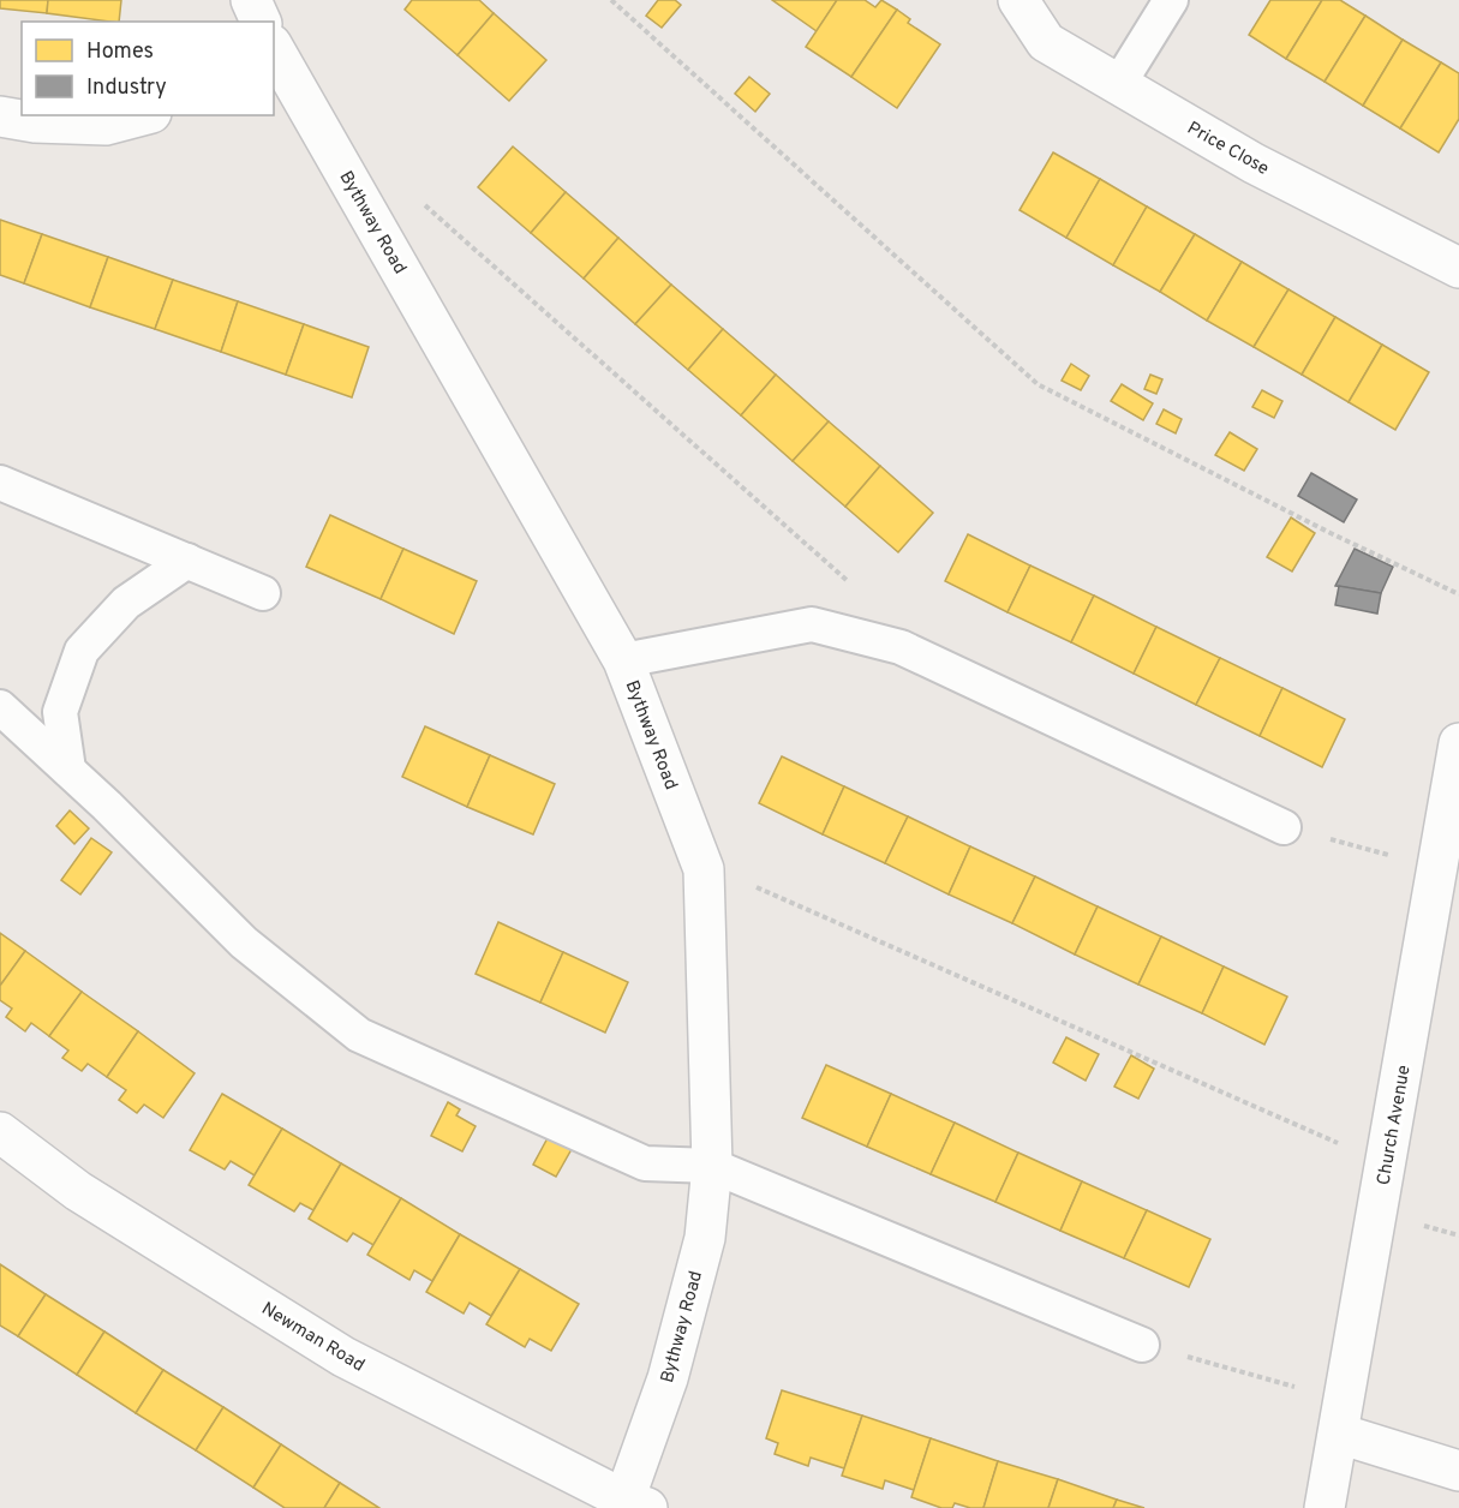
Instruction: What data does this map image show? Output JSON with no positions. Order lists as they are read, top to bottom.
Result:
{
  "streets": {
    "street": [
      "Price Close",
      "Bythway Road",
      "Church Avenue",
      "Newman Road"
    ]
  },
  "crossings": [
    ["Bythway Road", "Newman Road"]
  ],
  "legend": ["Homes", "Industry"]
}
